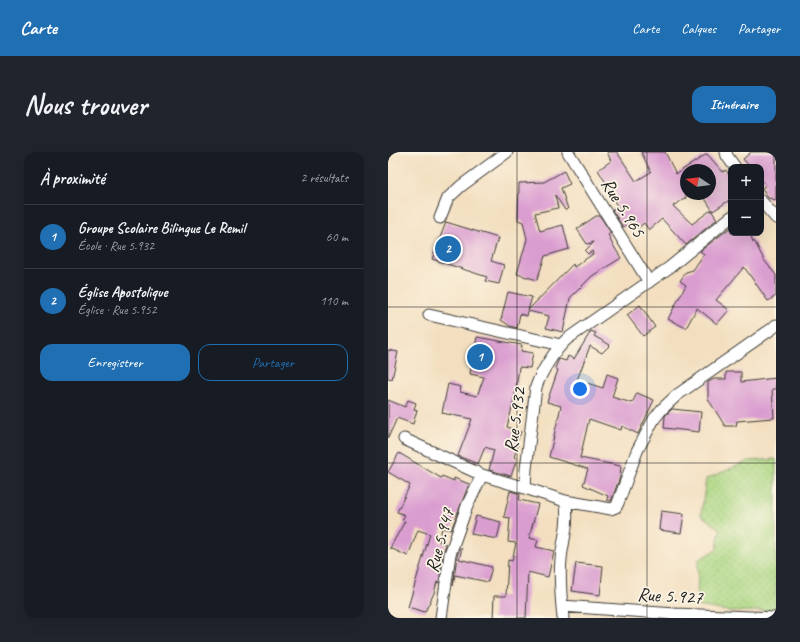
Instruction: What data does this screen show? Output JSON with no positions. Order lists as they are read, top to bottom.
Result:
{
  "streets": {
    "street": [
      "Rue 5.965",
      "Rue 5.932",
      "Rue 5.947",
      "Rue 5.927"
    ]
  },
  "crossings": [
    ["Rue 5.965", "Rue 5.932"]
  ],
  "north": "left",
  "page": {
    "header": "Carte",
    "nav": ["Carte", "Calques", "Partager"],
    "buttons": [
      "Itinéraire",
      ["Enregistrer", "Partager"]
    ],
    "title": "Nous trouver",
    "heading": ["À proximité", "2 résultats"],
    "map_buttons": ["+", "−"],
    "list": [
      {
        "mark": "1",
        "name": "Groupe Scolaire Bilingue Le Remil",
        "note": "École · Rue 5.932",
        "value": "60 m"
      },
      {
        "mark": "2",
        "name": "Église Apostolique",
        "note": "Église · Rue 5.952",
        "value": "110 m"
      }
    ],
    "pins": ["2", "1"]
  }
}
